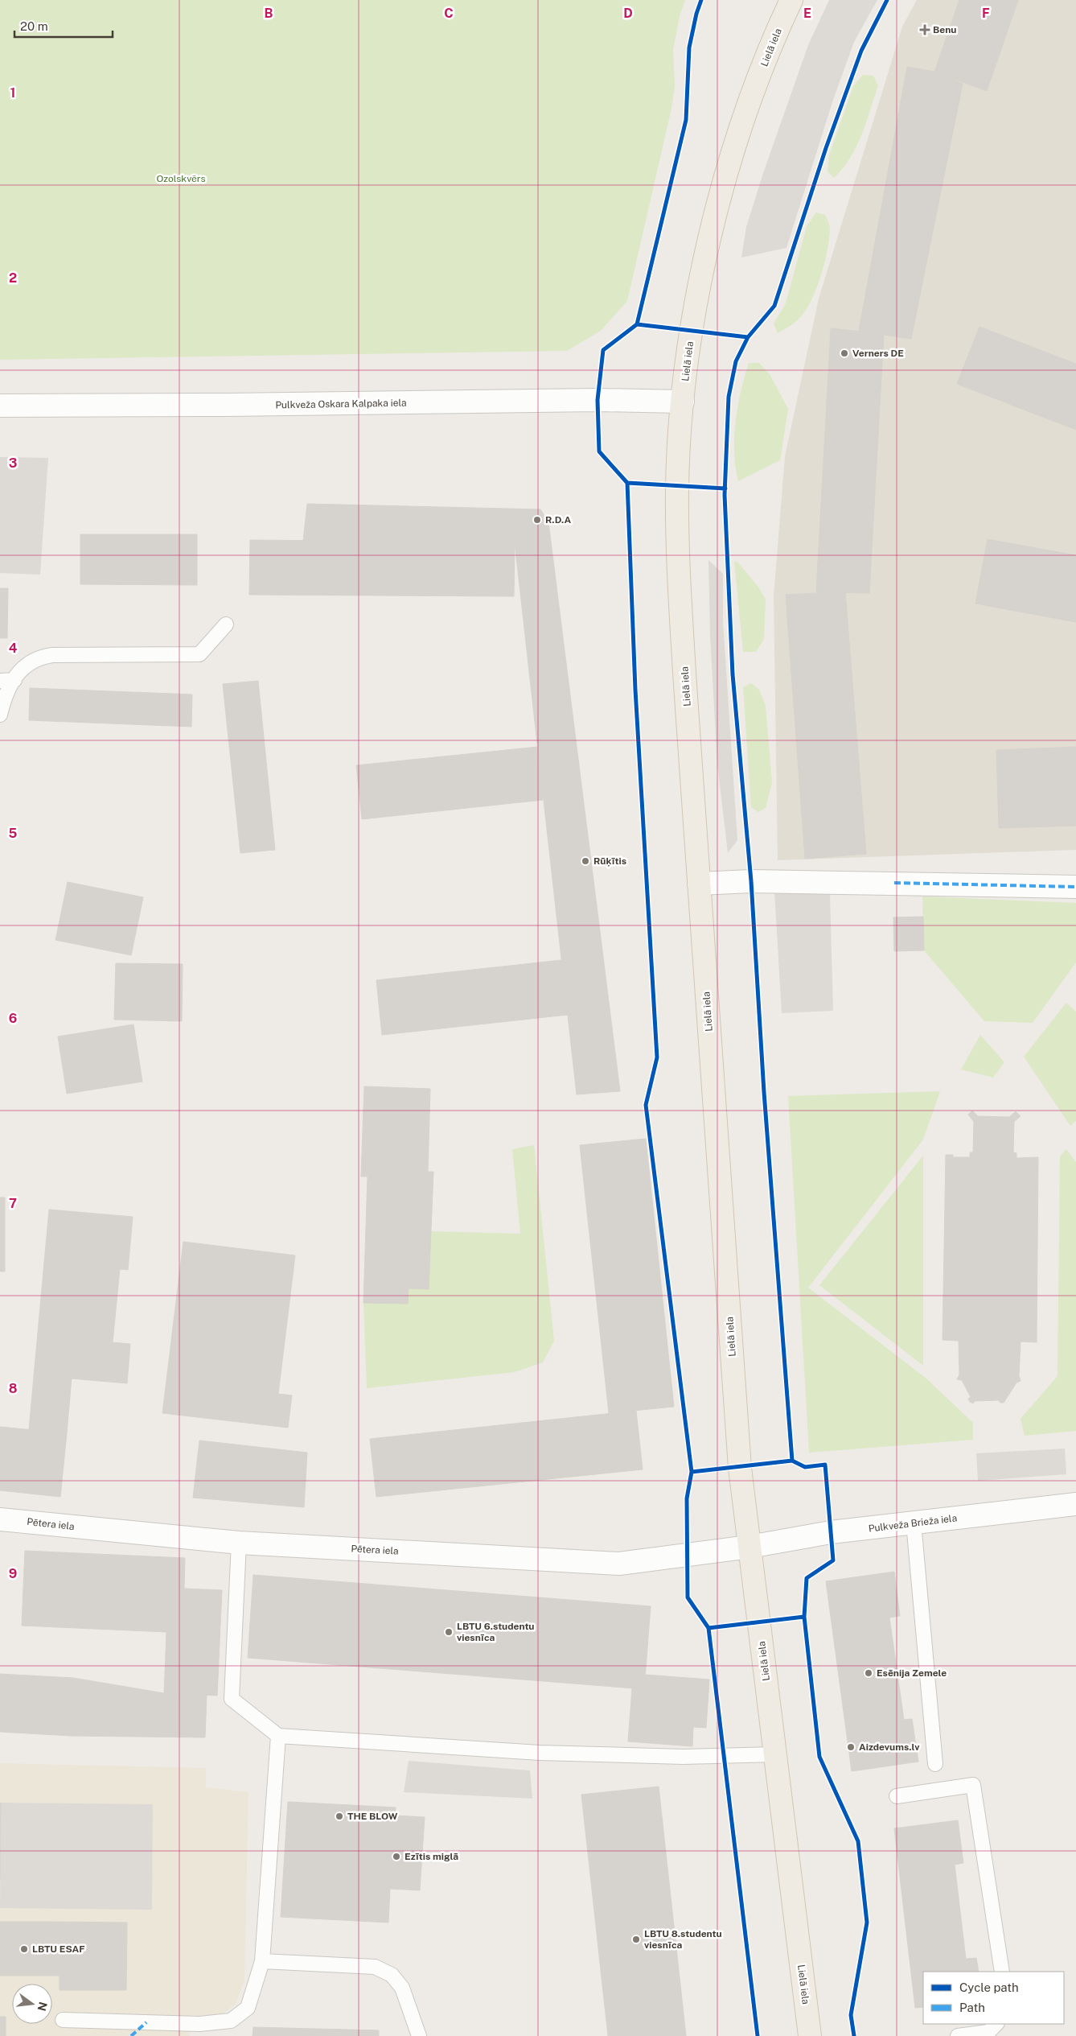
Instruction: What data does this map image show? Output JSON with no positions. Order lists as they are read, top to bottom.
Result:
{
  "streets": {
    "main road": ["Lielā iela"],
    "street": ["Pulkveža Oskara Kalpaka iela", "Pulkveža Brieža iela", "Pētera iela"]
  },
  "crossings": [
    ["Lielā iela", "Pulkveža Oskara Kalpaka iela"],
    ["Lielā iela", "Pulkveža Brieža iela"],
    ["Lielā iela", "Pētera iela"],
    ["Pulkveža Brieža iela", "Pētera iela"]
  ],
  "parks": ["Ozolskvērs"],
  "places": {
    "health": ["Benu"],
    "other": [
      "Verners DE",
      "R.D.A",
      "Rūķītis",
      "LBTU 6.studentu viesnīca",
      "Esēnija Zemele",
      "Aizdevums.lv",
      "THE BLOW",
      "Ezītis miglā",
      "LBTU 8.studentu viesnīca",
      "LBTU ESAF"
    ]
  },
  "legend": ["Cycle path", "Path"],
  "scale_bar": "20 m",
  "north": "right",
  "grid": {
    "columns": [
      "B",
      "C",
      "D",
      "E",
      "F"
    ],
    "rows": [
      "1",
      "2",
      "3",
      "4",
      "5",
      "6",
      "7",
      "8",
      "9"
    ]
  }
}
